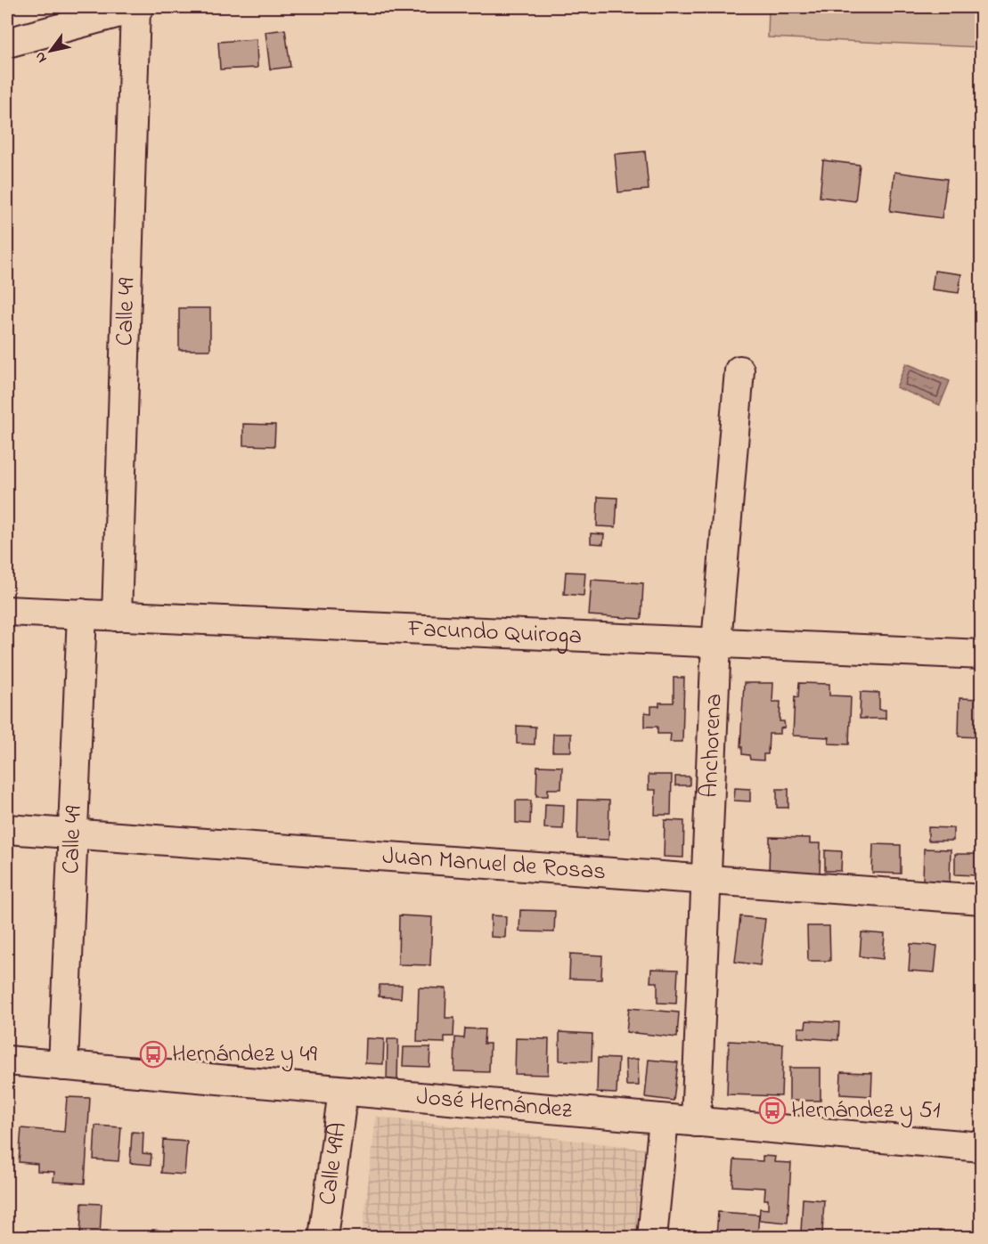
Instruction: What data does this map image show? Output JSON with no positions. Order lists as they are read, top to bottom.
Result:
{
  "streets": {
    "street": [
      "Calle 49",
      "Facundo Quiroga",
      "Anchorena",
      "Juan Manuel de Rosas",
      "José Hernández",
      "Calle 49A"
    ]
  },
  "crossings": [
    ["Calle 49", "Facundo Quiroga"],
    ["Calle 49", "Juan Manuel de Rosas"],
    ["Calle 49", "José Hernández"],
    ["Facundo Quiroga", "Anchorena"],
    ["Anchorena", "Juan Manuel de Rosas"],
    ["Anchorena", "José Hernández"],
    ["José Hernández", "Calle 49A"]
  ],
  "places": {
    "bus stop": ["Hernández y 49", "Hernández y 51"]
  },
  "north": "bottom left"
}
